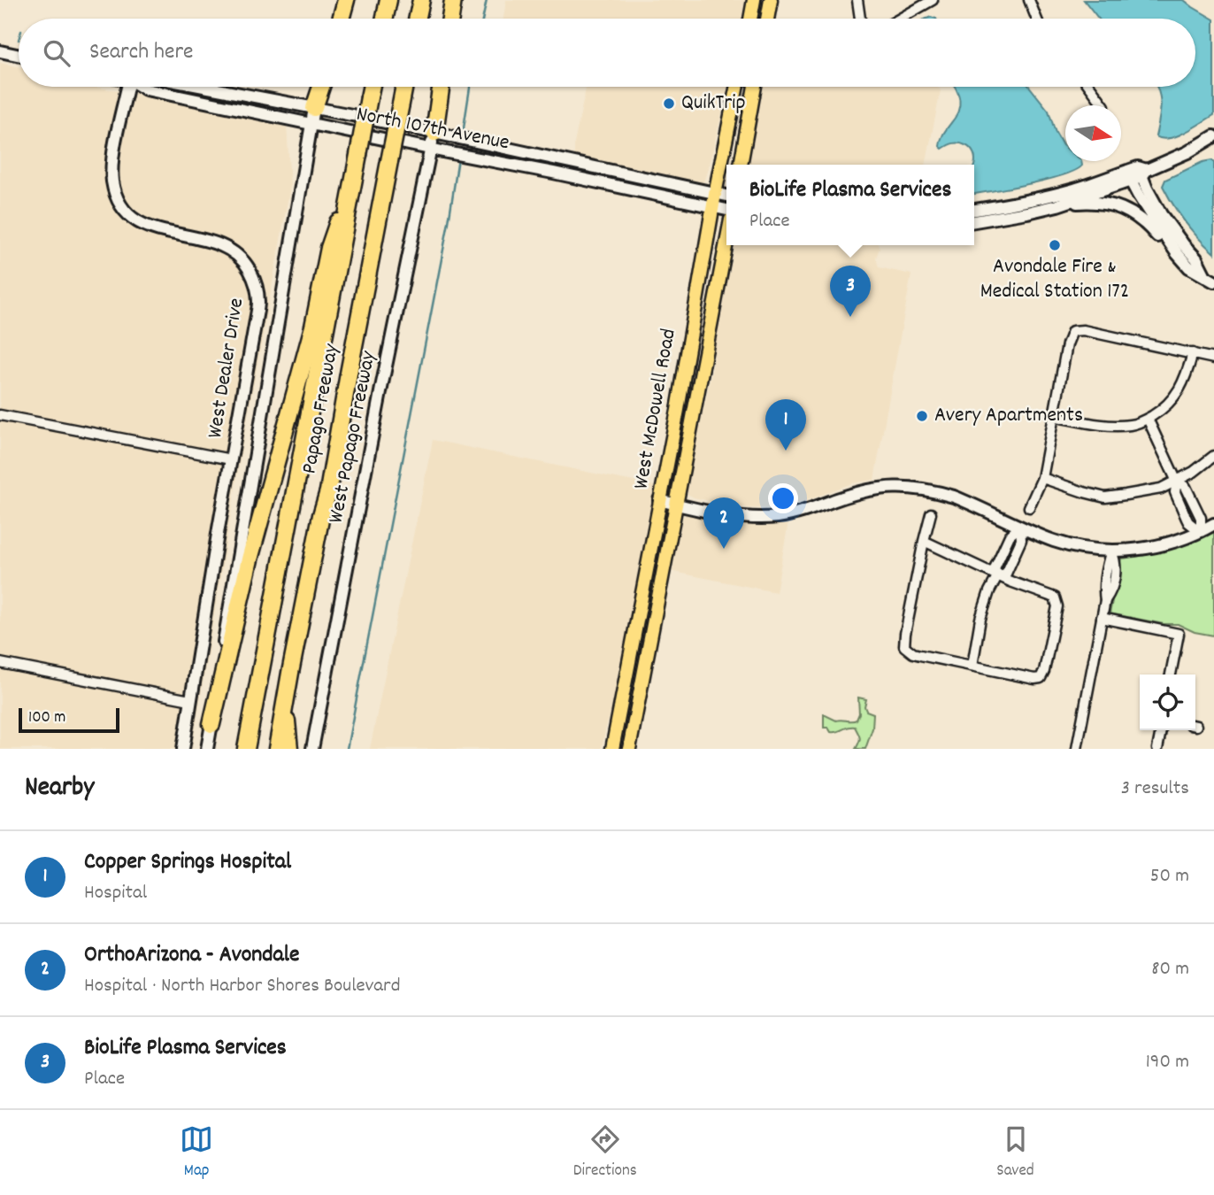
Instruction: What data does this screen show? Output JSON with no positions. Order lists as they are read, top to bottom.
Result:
{
  "streets": {
    "highway": ["Papago Freeway"],
    "main road": [
      "North 107th Avenue",
      "West Dealer Drive",
      "West McDowell Road",
      "West Papago Freeway"
    ]
  },
  "crossings": [
    ["North 107th Avenue", "West McDowell Road"],
    ["North 107th Avenue", "West Papago Freeway"]
  ],
  "places": ["QuikTrip", "Avondale Fire & Medical Station 172", "Avery Apartments"],
  "scale_bar": "100 m",
  "north": "right",
  "page": {
    "search": "Search here",
    "popup": ["BioLife Plasma Services", "Place"],
    "pins": ["3", "1", "2"],
    "scale": "100 m",
    "heading": ["Nearby", "3 results"],
    "list": [
      {
        "mark": "1",
        "name": "Copper Springs Hospital",
        "note": "Hospital",
        "value": "50 m"
      },
      {
        "mark": "2",
        "name": "OrthoArizona - Avondale",
        "note": "Hospital · North Harbor Shores Boulevard",
        "value": "80 m"
      },
      {
        "mark": "3",
        "name": "BioLife Plasma Services",
        "note": "Place",
        "value": "190 m"
      }
    ],
    "nav": ["Map", "Directions", "Saved"]
  }
}
